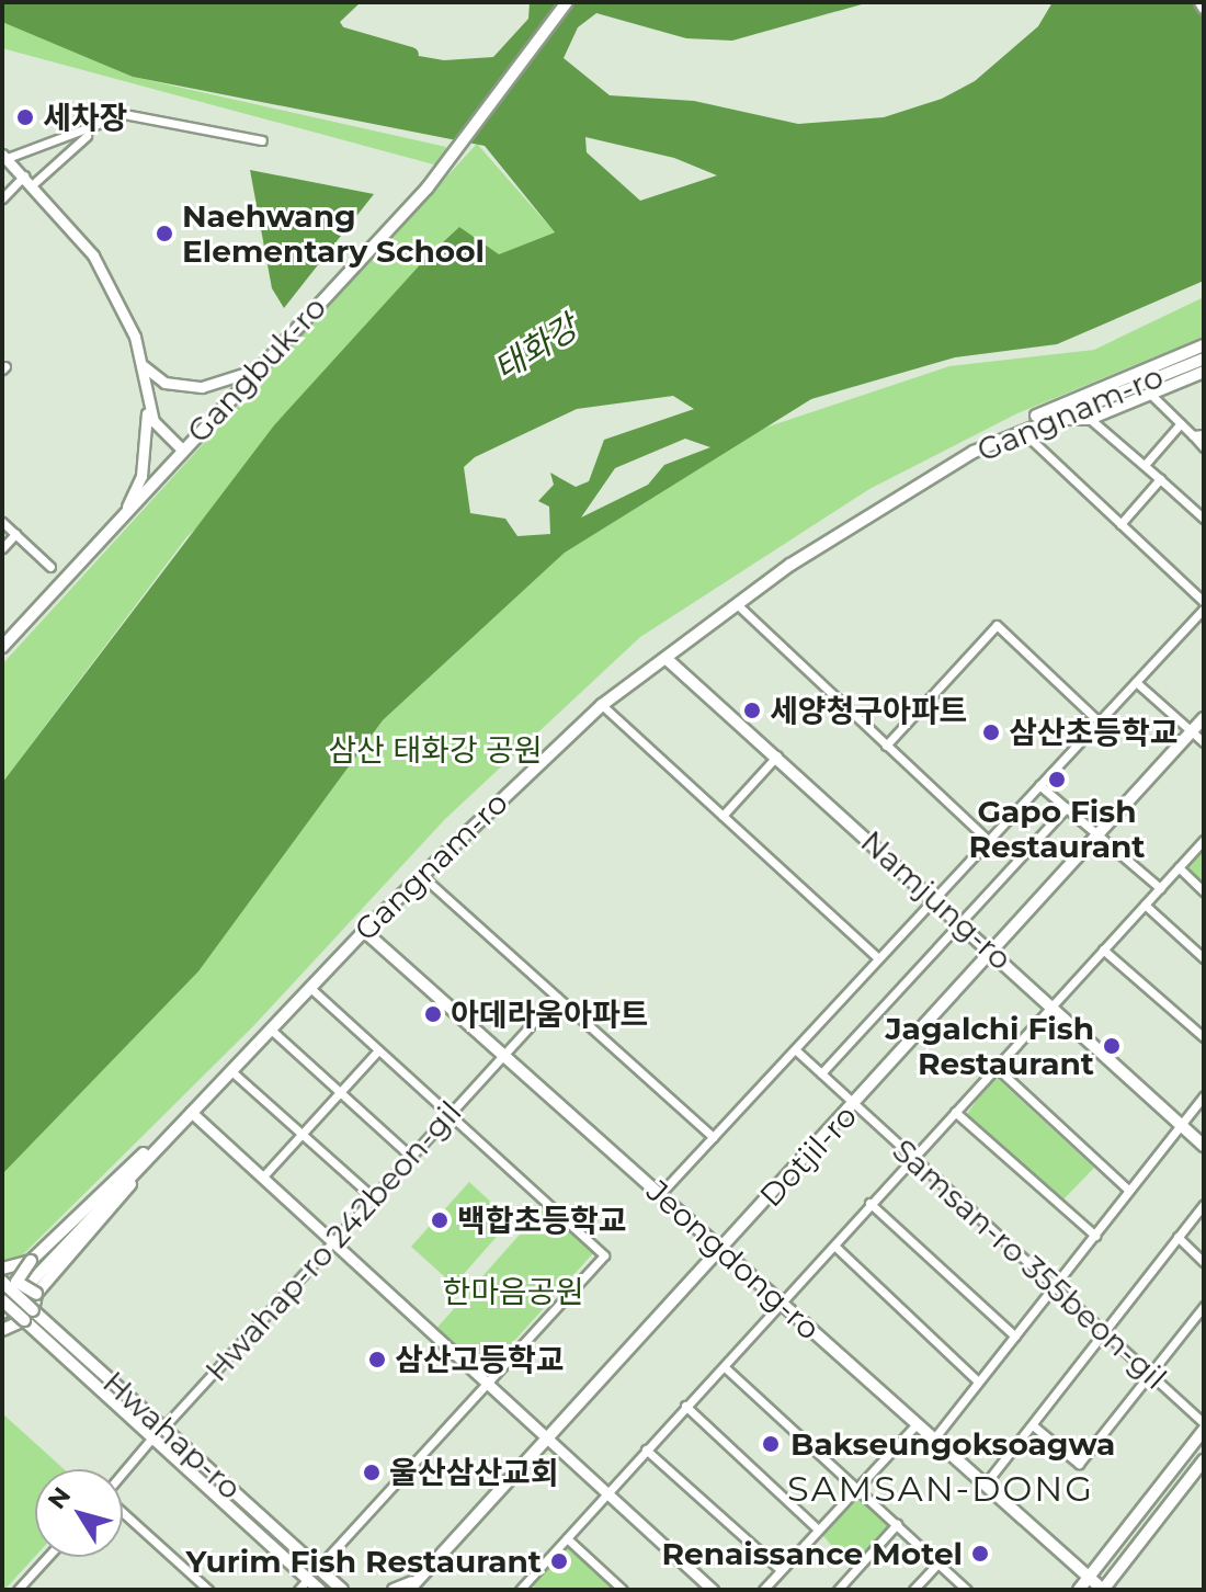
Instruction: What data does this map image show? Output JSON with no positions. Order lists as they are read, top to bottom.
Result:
{
  "streets": {
    "main road": [
      "Gangbuk-ro",
      "Gangnam-ro",
      "Namjung-ro",
      "Dotjil-ro",
      "Jeongdong-ro",
      "Hwahap-ro"
    ],
    "street": ["Hwahap-ro 242beon-gil", "Samsan-ro 355beon-gil"]
  },
  "crossings": [
    ["Gangnam-ro", "Namjung-ro"],
    ["Gangnam-ro", "Jeongdong-ro"],
    ["Namjung-ro", "Dotjil-ro"],
    ["Dotjil-ro", "Jeongdong-ro"],
    ["Dotjil-ro", "Samsan-ro 355beon-gil"],
    ["Hwahap-ro 242beon-gil", "Jeongdong-ro"],
    ["Hwahap-ro 242beon-gil", "Hwahap-ro"]
  ],
  "districts": ["SAMSAN-DONG"],
  "water": ["태화강"],
  "parks": ["삼산 태화강 공원", "한마음공원"],
  "places": [
    "세차장",
    "Naehwang Elementary School",
    "세양청구아파트",
    "삼산초등학교",
    "Gapo Fish Restaurant",
    "아데라움아파트",
    "Jagalchi Fish Restaurant",
    "백합초등학교",
    "삼산고등학교",
    "Bakseungoksoagwa",
    "울산삼산교회",
    "Renaissance Motel",
    "Yurim Fish Restaurant"
  ],
  "north": "top left"
}
